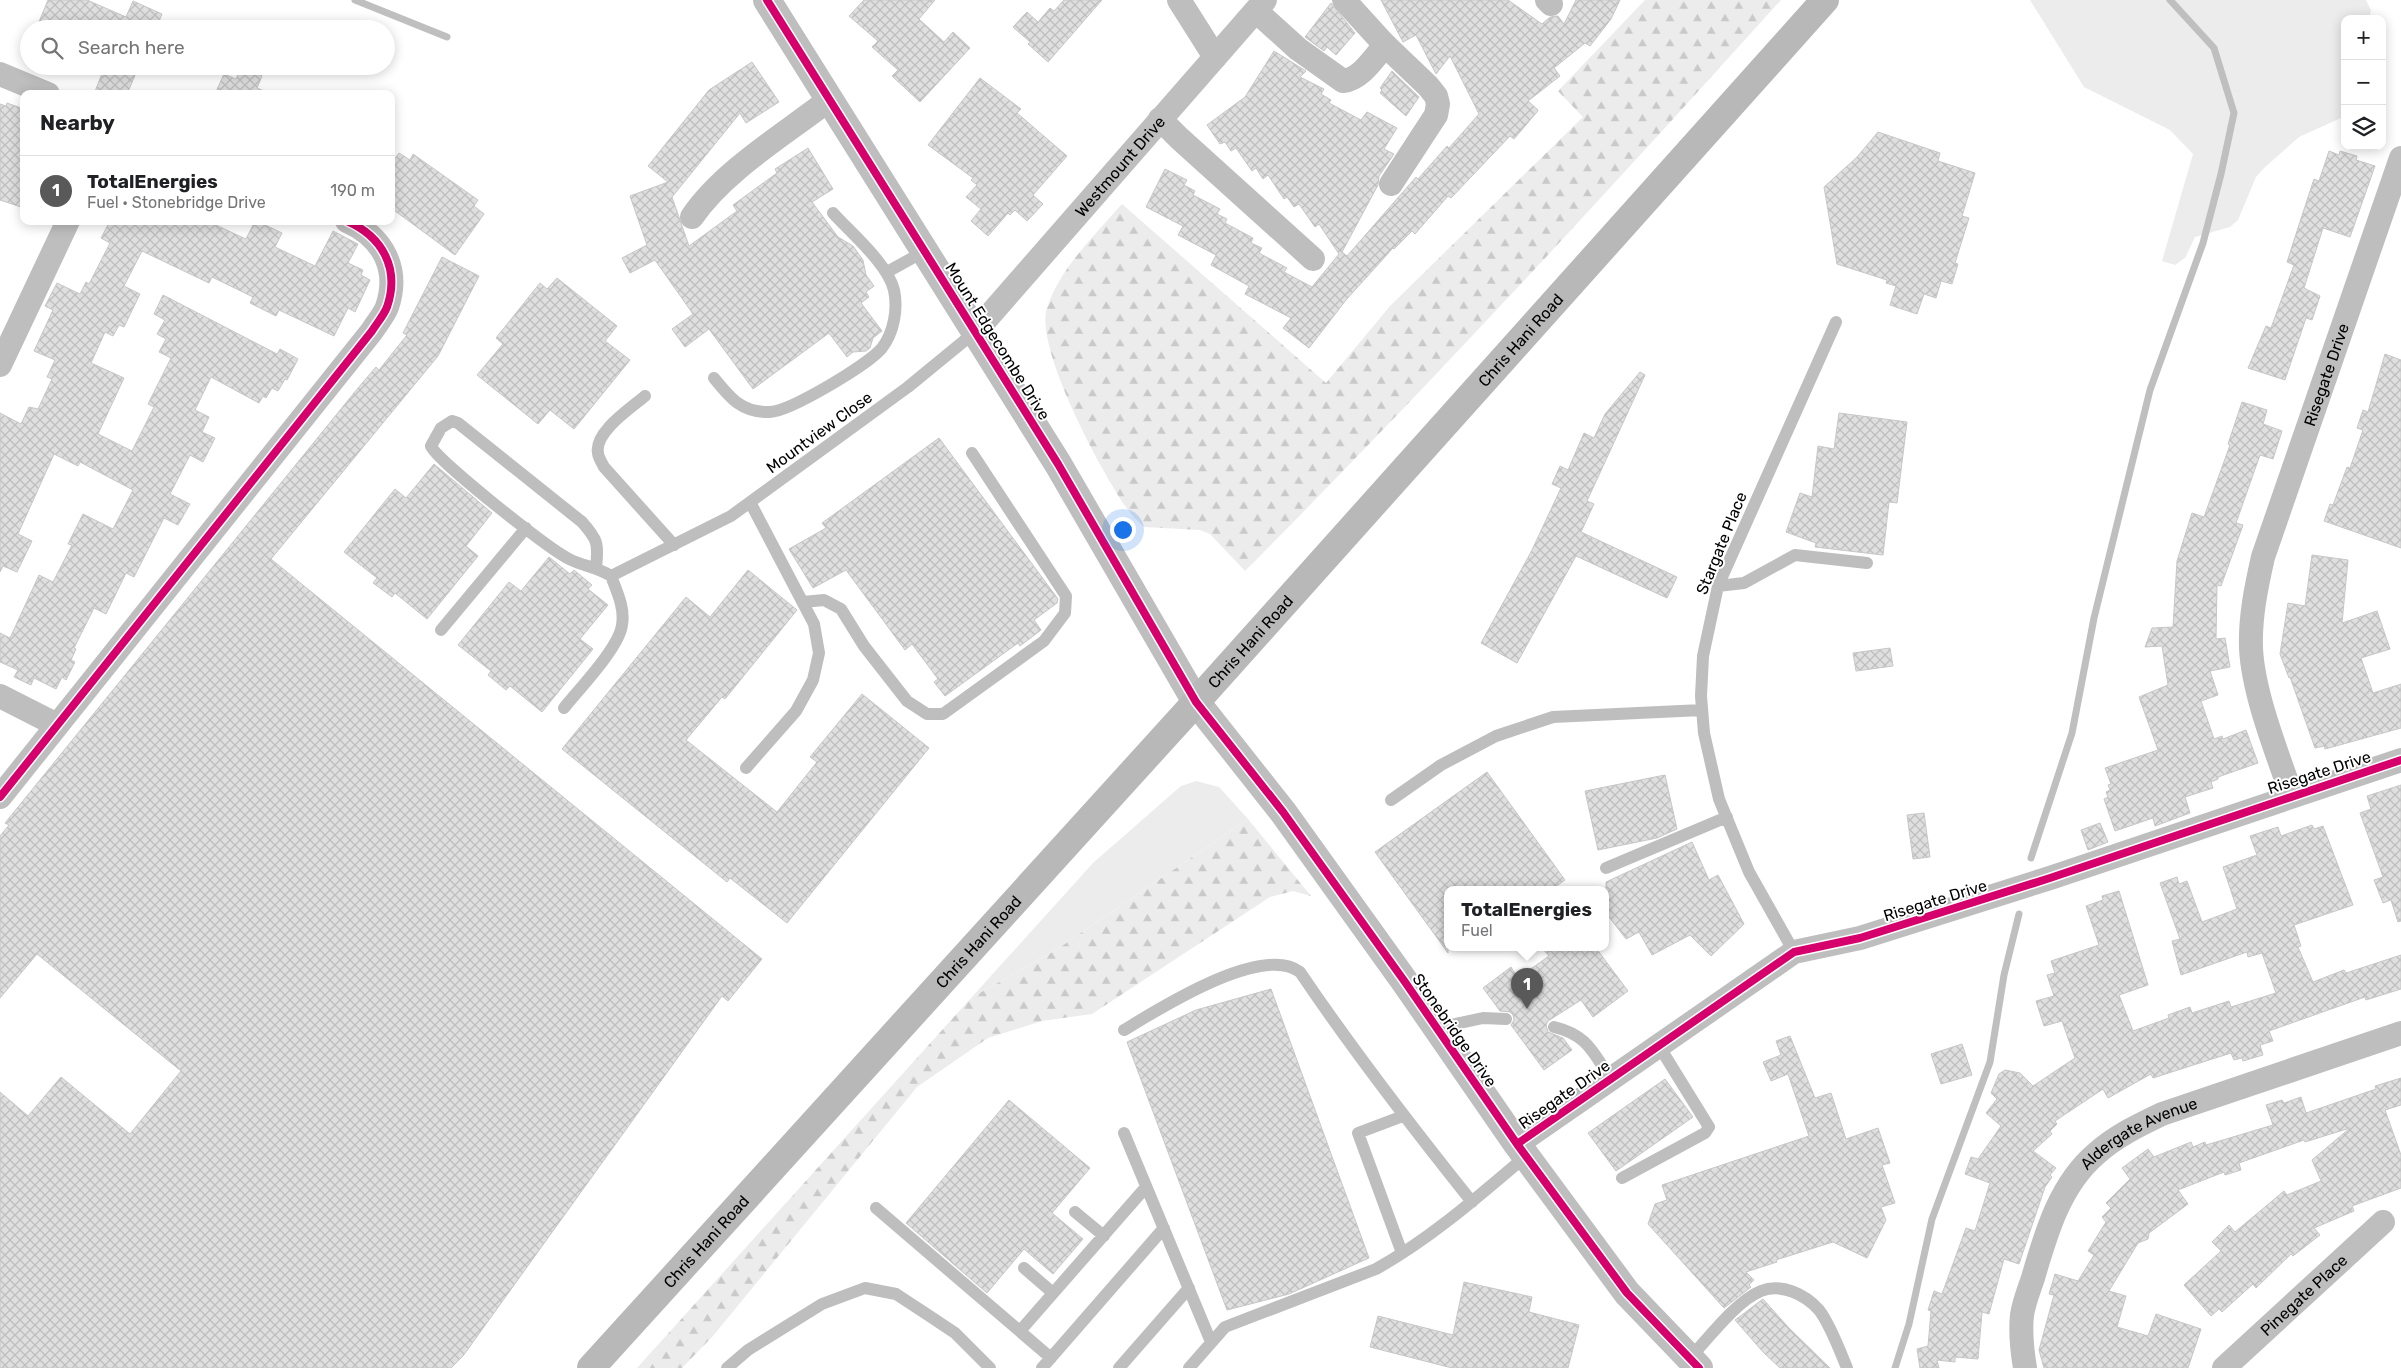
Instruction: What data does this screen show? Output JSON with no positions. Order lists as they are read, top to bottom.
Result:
{
  "streets": {
    "main road": ["Chris Hani Road"],
    "street": [
      "Westmount Drive",
      "Mount Edgecombe Drive",
      "Risegate Drive",
      "Stonebridge Drive",
      "Aldergate Avenue",
      "Pinegate Place"
    ],
    "lane": ["Mountview Close", "Stargate Place"]
  },
  "crossings": [
    ["Westmount Drive", "Mount Edgecombe Drive"],
    ["Westmount Drive", "Mountview Close"],
    ["Chris Hani Road", "Mount Edgecombe Drive"],
    ["Chris Hani Road", "Stonebridge Drive"],
    ["Mount Edgecombe Drive", "Mountview Close"],
    ["Mount Edgecombe Drive", "Stonebridge Drive"],
    ["Risegate Drive", "Stargate Place"],
    ["Risegate Drive", "Stonebridge Drive"]
  ],
  "page": {
    "map_buttons": ["+", "−"],
    "search": "Search here",
    "heading": "Nearby",
    "list": [
      {
        "mark": "1",
        "name": "TotalEnergies",
        "note": "Fuel · Stonebridge Drive",
        "value": "190 m"
      }
    ],
    "popup": ["TotalEnergies", "Fuel"],
    "pins": "1"
  }
}
